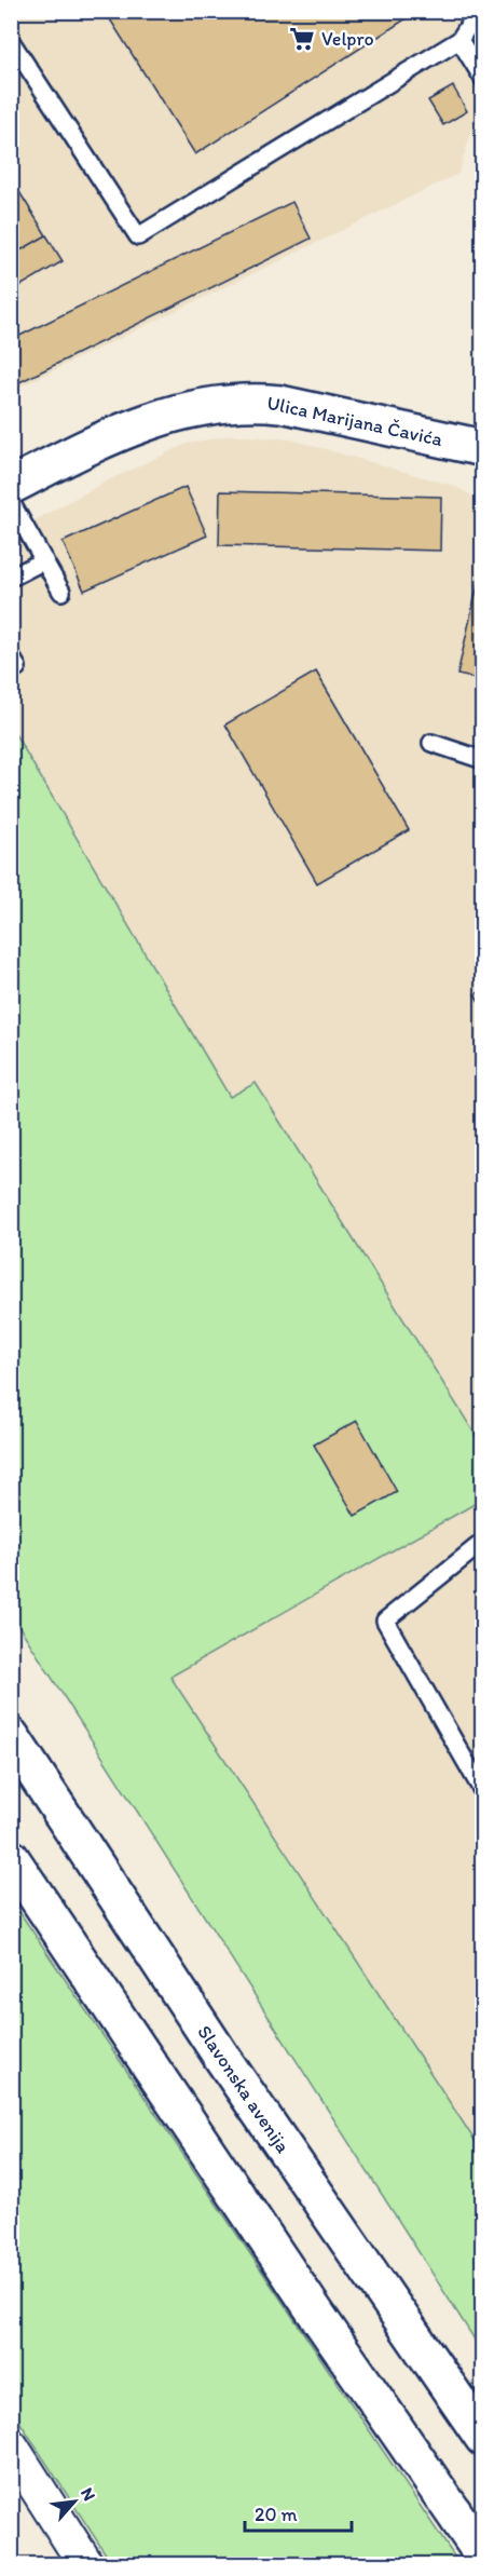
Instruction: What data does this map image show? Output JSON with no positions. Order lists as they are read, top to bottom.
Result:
{
  "streets": {
    "main road": ["Ulica Marijana Čavića", "Slavonska avenija"]
  },
  "places": {
    "supermarket": ["Velpro"]
  },
  "scale_bar": "20 m",
  "north": "top right"
}
